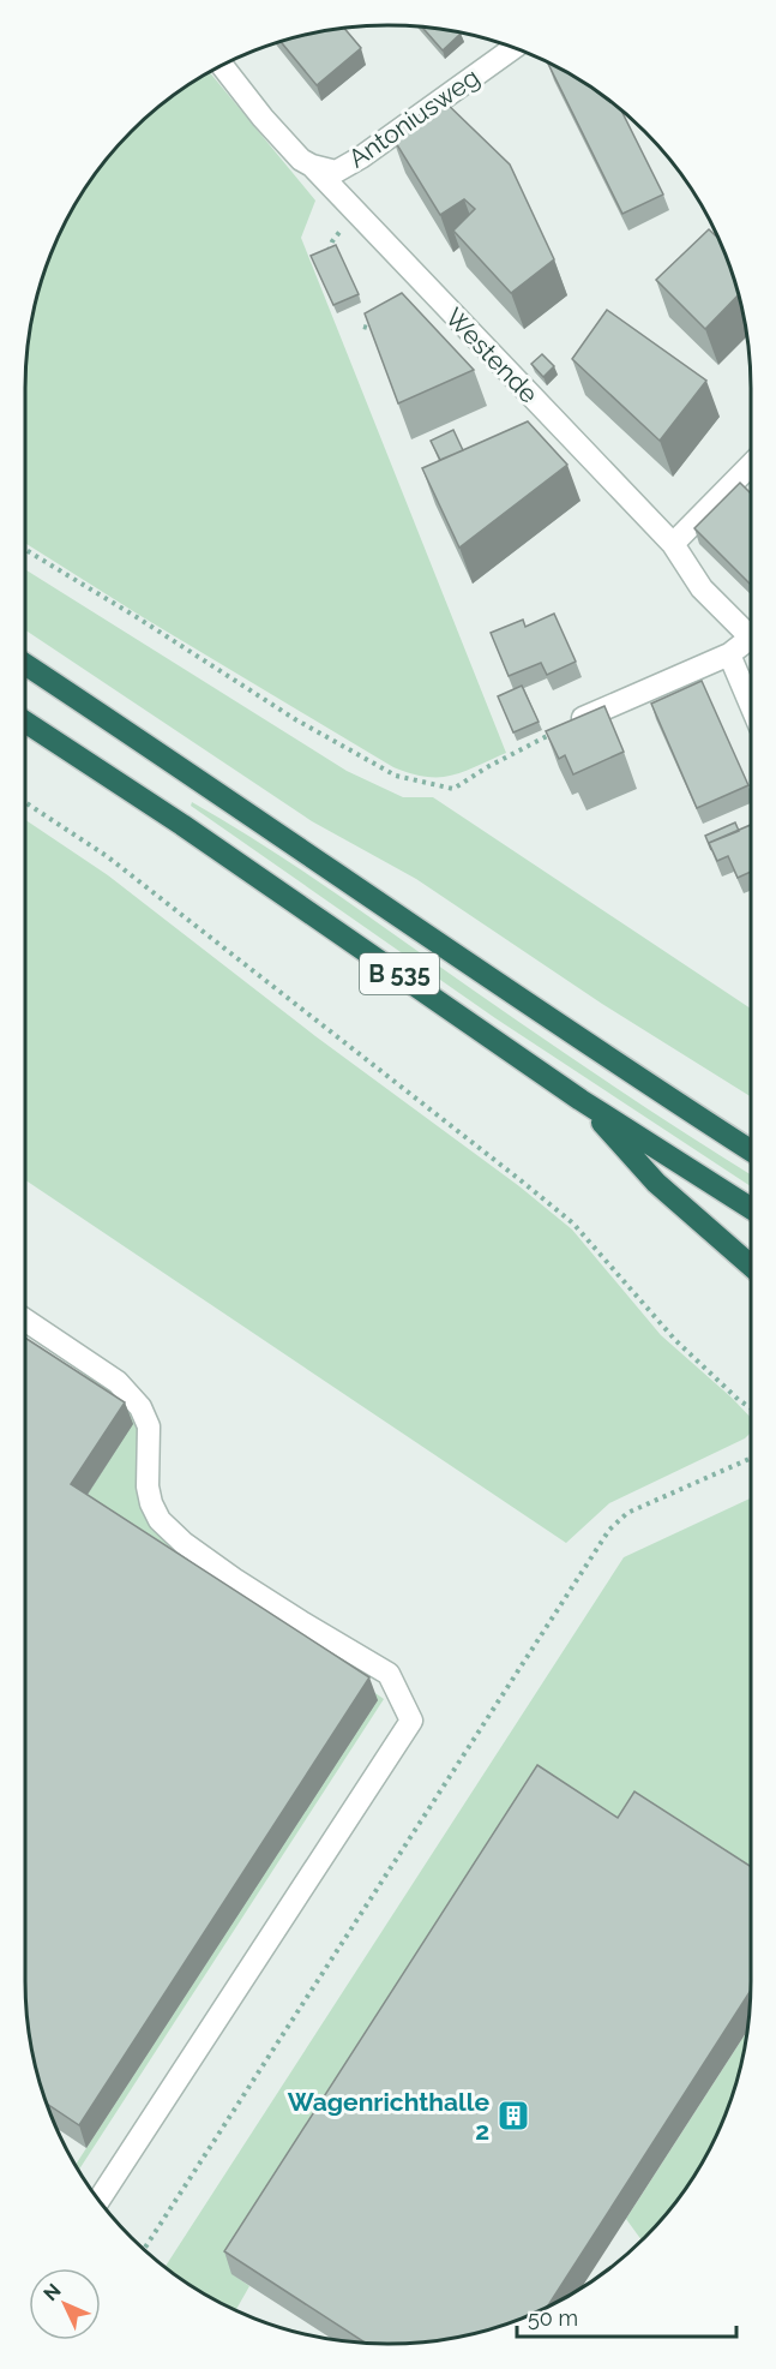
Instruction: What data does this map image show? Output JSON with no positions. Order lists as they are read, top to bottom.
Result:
{
  "streets": {
    "highway": ["B 535"],
    "street": ["Antoniusweg", "Westende"]
  },
  "crossings": [
    ["Antoniusweg", "Westende"]
  ],
  "places": {
    "building": ["Wagenrichthalle 2"]
  },
  "scale_bar": "50 m",
  "north": "top left"
}
